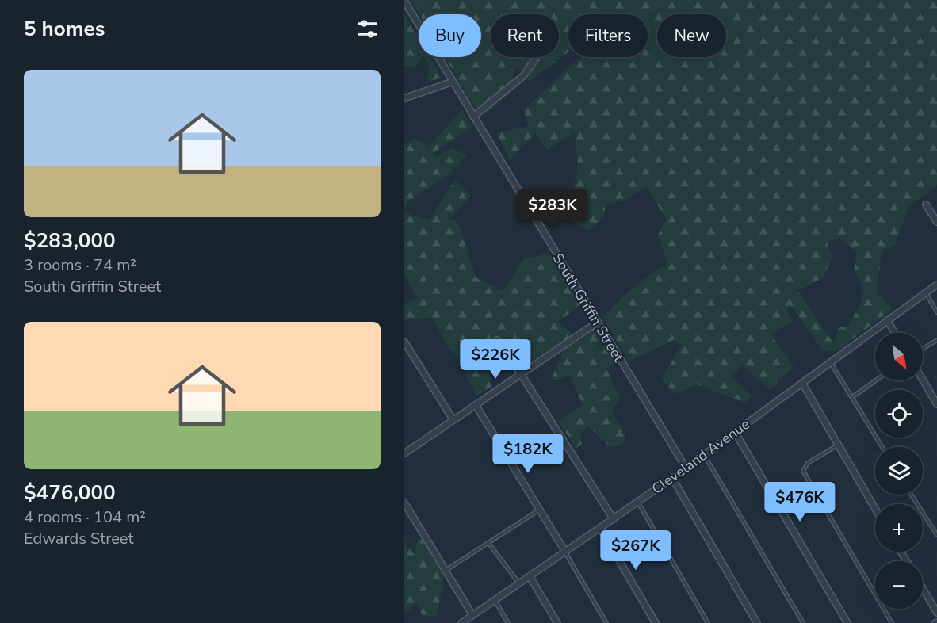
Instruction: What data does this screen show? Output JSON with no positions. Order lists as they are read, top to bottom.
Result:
{
  "streets": {
    "street": ["South Griffin Street", "Cleveland Avenue"]
  },
  "crossings": [
    ["South Griffin Street", "Cleveland Avenue"]
  ],
  "north": "bottom right",
  "page": {
    "heading": "5 homes",
    "chip": [
      "Buy",
      "Rent",
      "Filters",
      "New"
    ],
    "list": [
      {
        "name": "$283,000",
        "note": "3 rooms · 74 m² · South Griffin Street"
      },
      {
        "name": "$476,000",
        "note": "4 rooms · 104 m² · Edwards Street"
      }
    ],
    "price": [
      "$283K",
      "$226K",
      "$182K",
      "$476K",
      "$267K"
    ],
    "map_buttons": ["+", "−"]
  }
}
